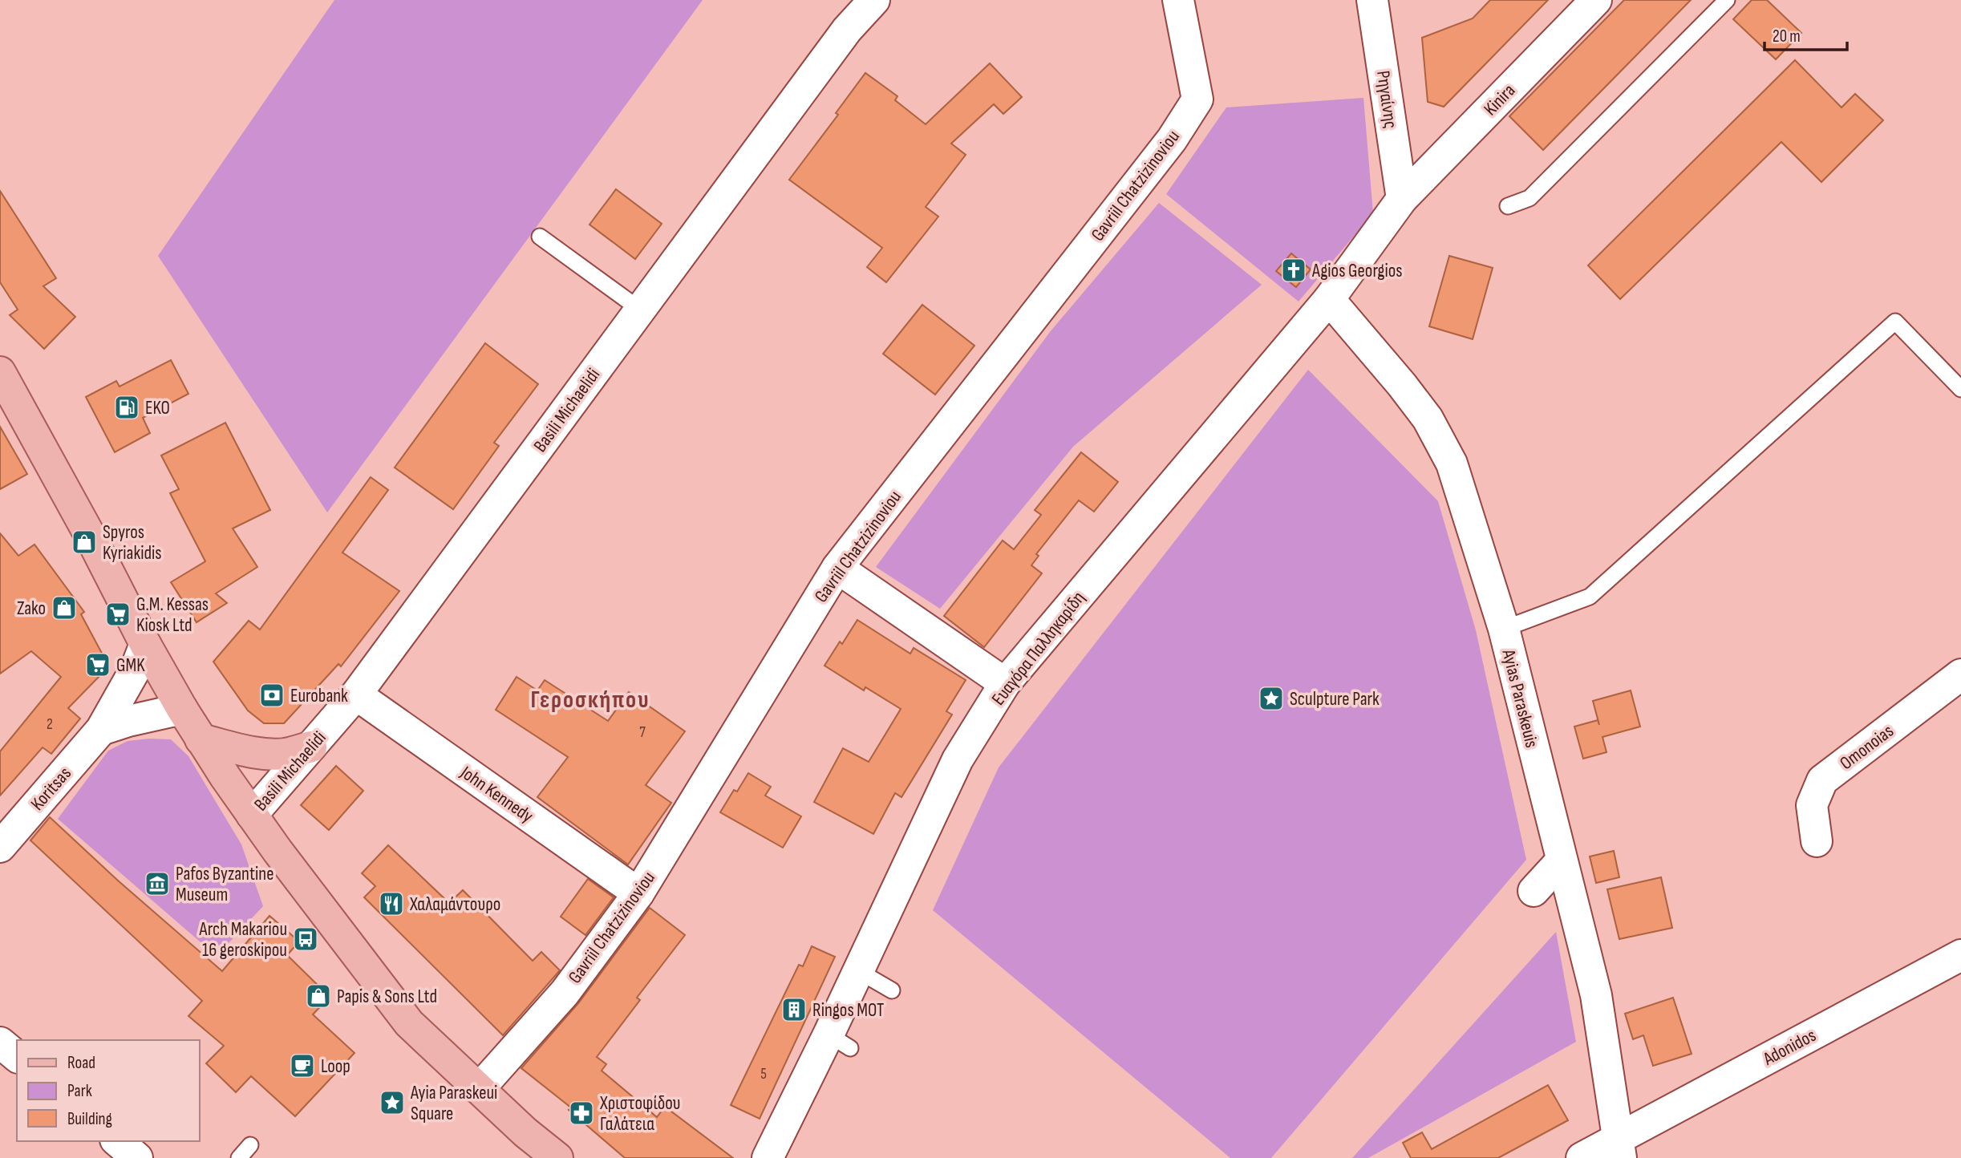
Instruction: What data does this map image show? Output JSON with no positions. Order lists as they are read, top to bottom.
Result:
{
  "streets": {
    "street": [
      "Ρηγαίνης",
      "Kinira",
      "Gavriil Chatzizinoviou",
      "Basili Michaelidi",
      "Ευαγόρα Παλληκαρίδη",
      "Ayias Paraskeuis",
      "Omonoias",
      "Koritsas",
      "John Kennedy",
      "Adonidos"
    ]
  },
  "crossings": [
    ["Ρηγαίνης", "Kinira"],
    ["Ρηγαίνης", "Ευαγόρα Παλληκαρίδη"],
    ["Kinira", "Ευαγόρα Παλληκαρίδη"],
    ["Gavriil Chatzizinoviou", "John Kennedy"],
    ["Basili Michaelidi", "John Kennedy"],
    ["Ευαγόρα Παλληκαρίδη", "Ayias Paraskeuis"],
    ["Ayias Paraskeuis", "Adonidos"]
  ],
  "districts": ["Γεροσκήπου"],
  "places": {
    "church": ["Agios Georgios"],
    "fuel station": ["EKO"],
    "shop": ["Spyros Kyriakidis", "Zako", "Papis & Sons Ltd"],
    "supermarket": ["G.M. Kessas Kiosk Ltd", "GMK"],
    "bank": ["Eurobank"],
    "place": ["Sculpture Park", "Ayia Paraskeui Square"],
    "museum": ["Pafos Byzantine Museum"],
    "restaurant": ["Χαλαμάντουρο"],
    "bus stop": ["Arch Makariou 16 geroskipou"],
    "building": ["Ringos MOT"],
    "cafe": ["Loop"],
    "pharmacy": ["Χριστοφίδου Γαλάτεια"]
  },
  "house_numbers": ["2", "7", "5"],
  "legend": ["Road", "Park", "Building"],
  "scale_bar": "20 m"
}
